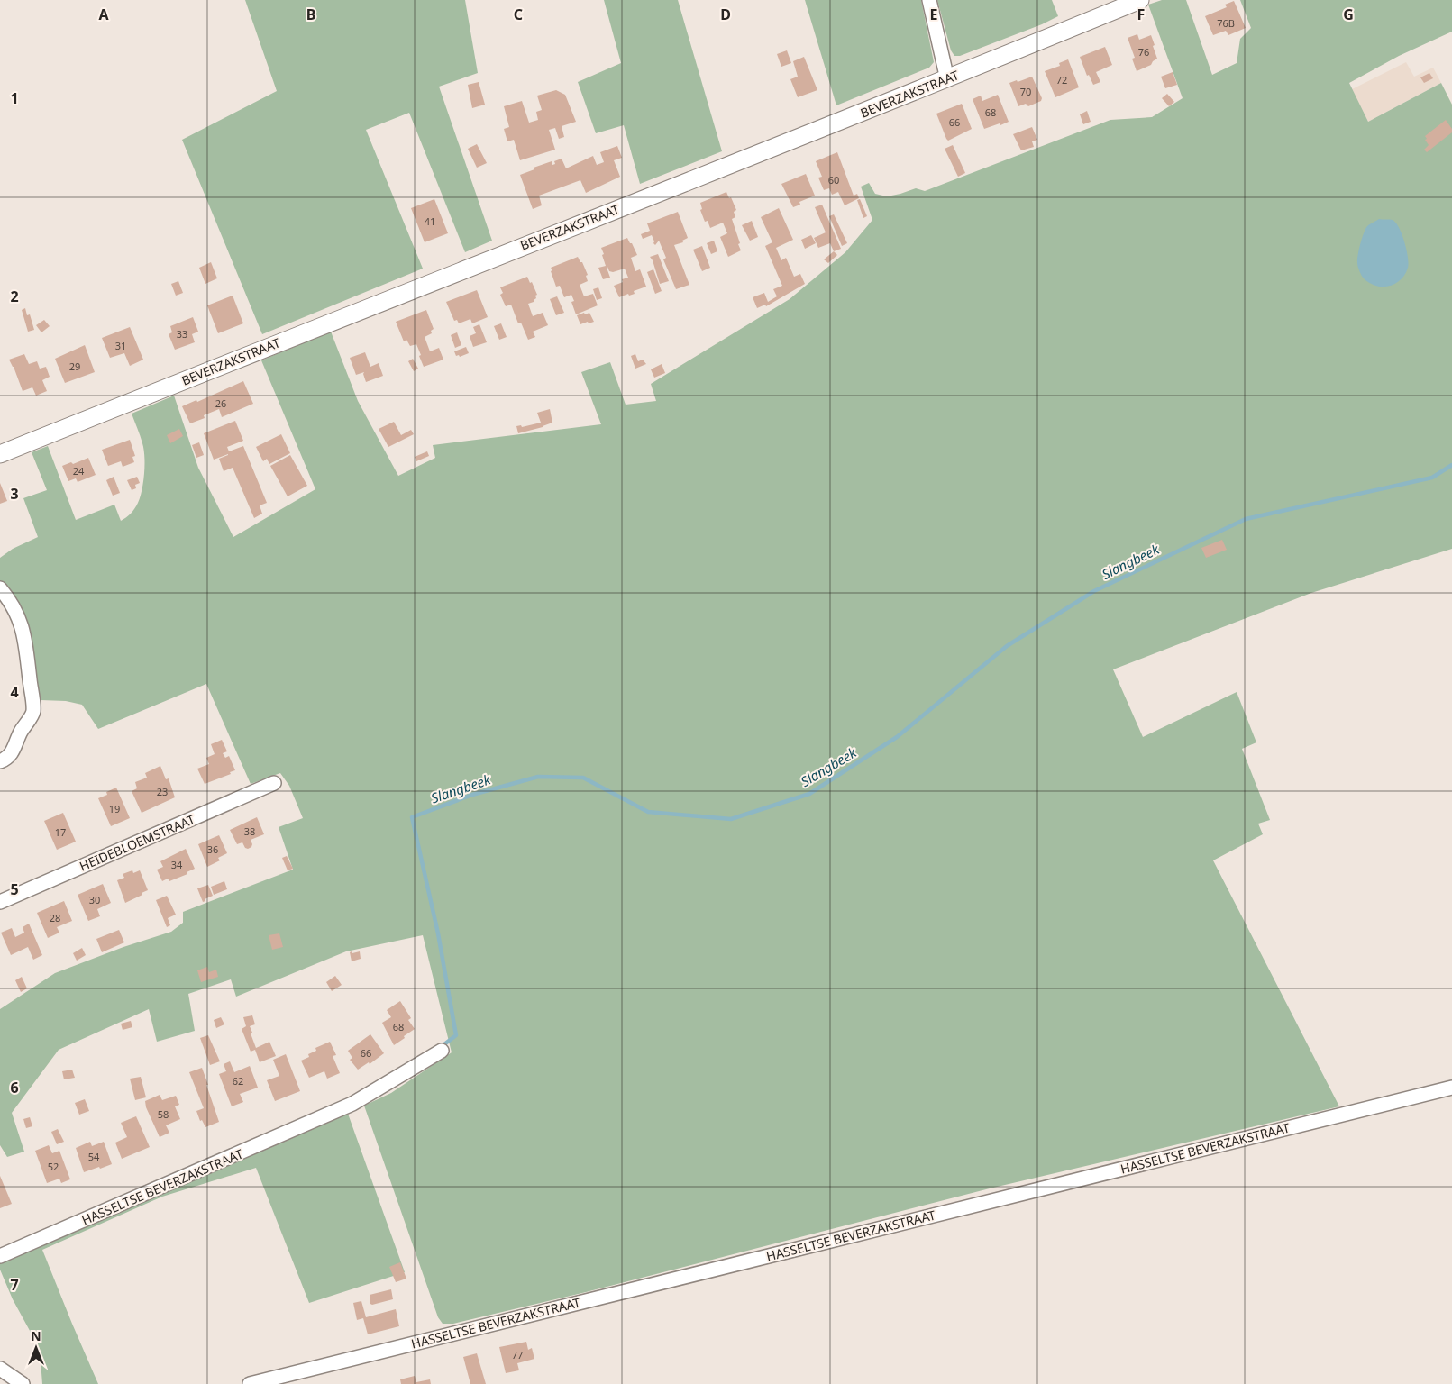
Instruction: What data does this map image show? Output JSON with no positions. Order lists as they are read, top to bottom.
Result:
{
  "streets": {
    "street": ["BEVERZAKSTRAAT", "HEIDEBLOEMSTRAAT", "HASSELTSE BEVERZAKSTRAAT"]
  },
  "water": ["Slangbeek"],
  "house_numbers": [
    "76B",
    "76",
    "72",
    "70",
    "68",
    "66",
    "60",
    "41",
    "33",
    "31",
    "29",
    "26",
    "24",
    "23",
    "19",
    "38",
    "17",
    "36",
    "34",
    "30",
    "28",
    "68",
    "66",
    "62",
    "58",
    "54",
    "52",
    "77"
  ],
  "north": "top",
  "grid": {
    "columns": [
      "A",
      "B",
      "C",
      "D",
      "E",
      "F",
      "G"
    ],
    "rows": [
      "1",
      "2",
      "3",
      "4",
      "5",
      "6",
      "7"
    ]
  }
}
